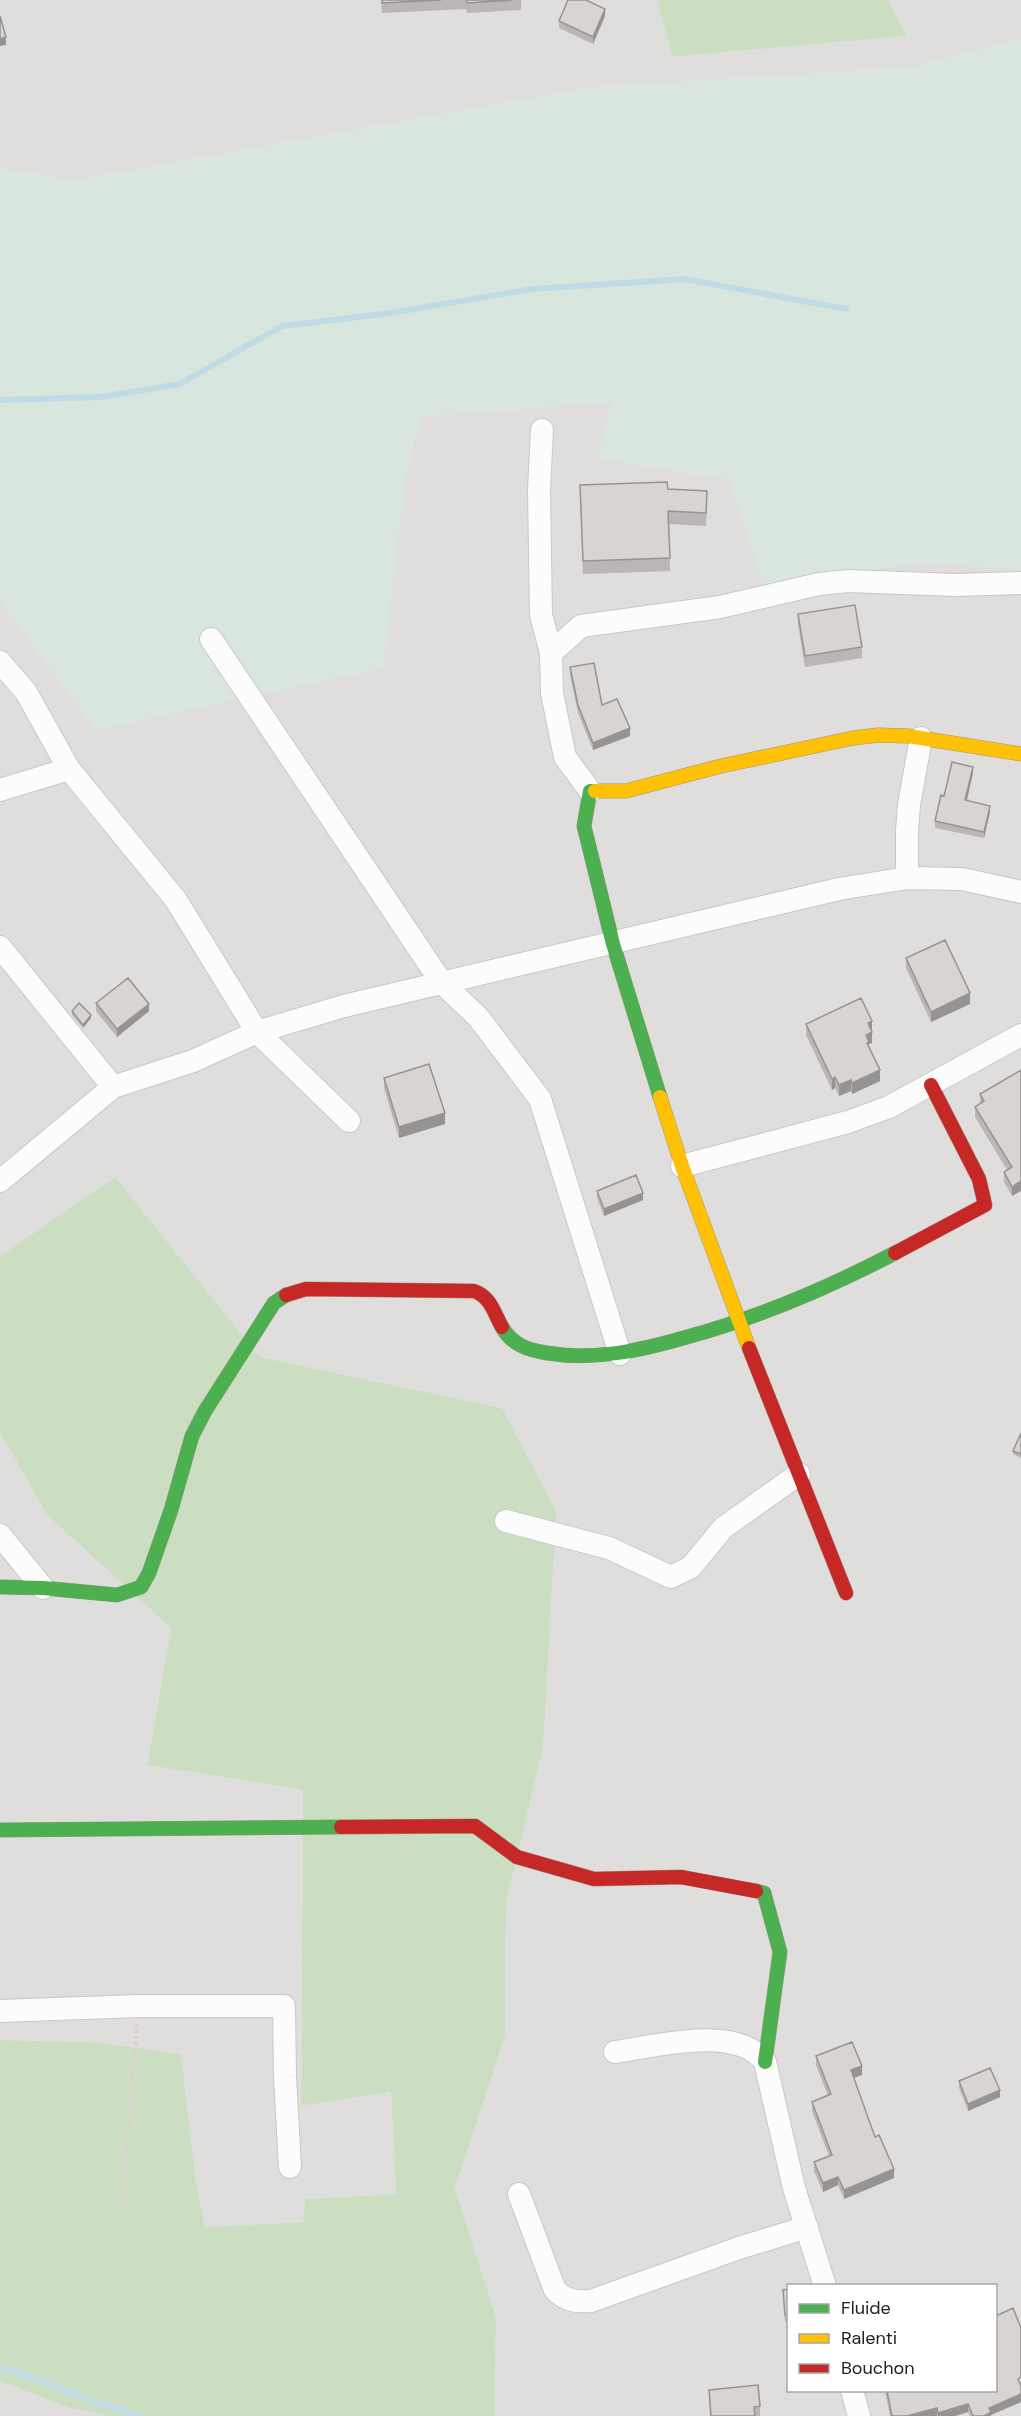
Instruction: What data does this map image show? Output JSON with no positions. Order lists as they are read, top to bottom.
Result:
{
  "legend": ["Fluide", "Ralenti", "Bouchon"]
}
